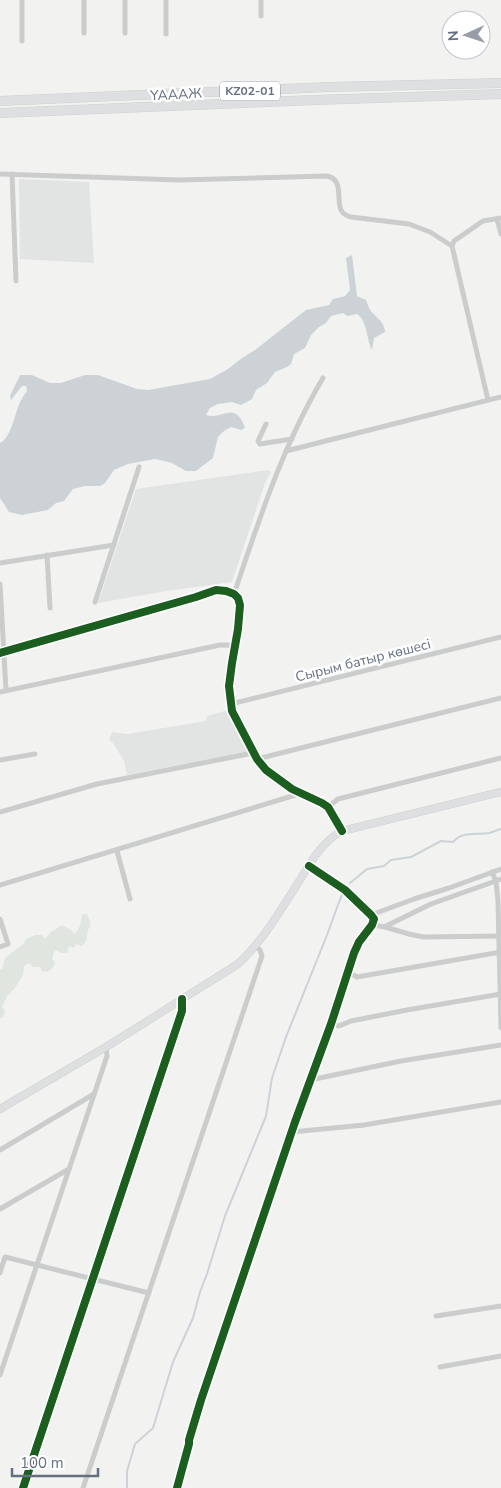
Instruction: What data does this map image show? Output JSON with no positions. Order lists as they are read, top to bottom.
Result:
{
  "streets": {
    "highway": ["KZ02-01", "ҮАААЖ"],
    "street": ["Сырым батыр көшесі"]
  },
  "scale_bar": "100 m",
  "north": "left"
}
